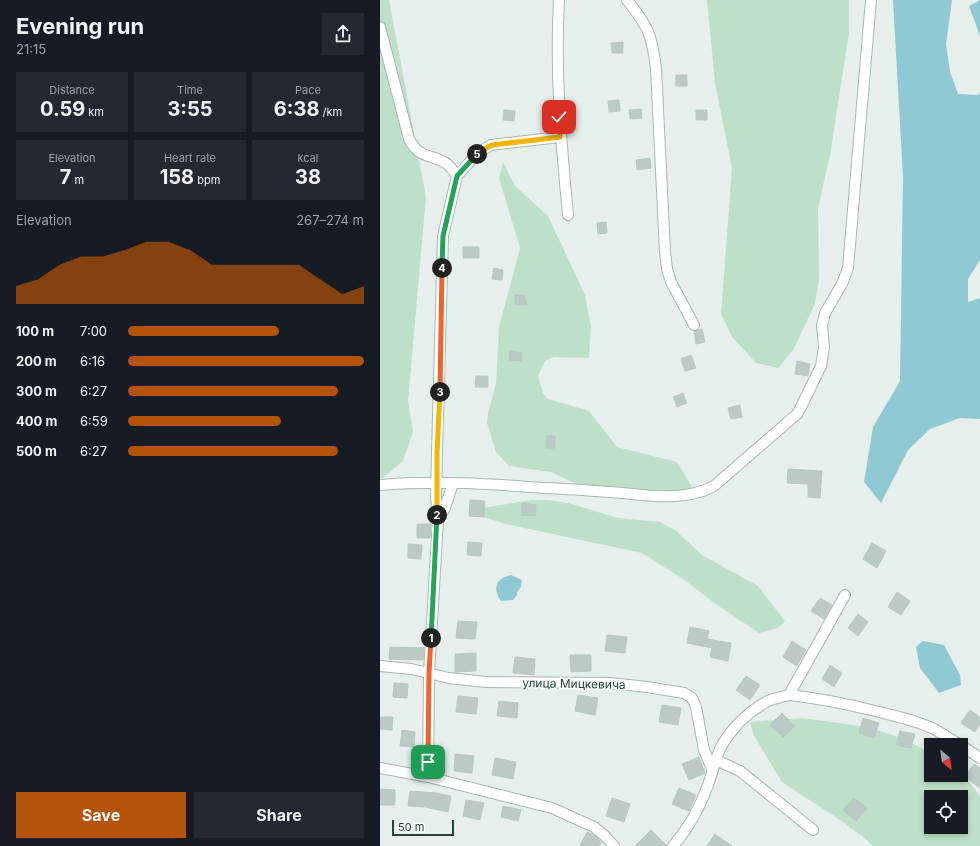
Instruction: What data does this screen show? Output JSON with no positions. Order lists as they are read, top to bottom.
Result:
{
  "streets": {
    "street": ["улица Мицкевича"]
  },
  "scale_bar": "50 m",
  "north": "bottom right",
  "page": {
    "heading": ["Evening run", "21:15"],
    "stats": [
      ["Distance", "0.59 km"],
      ["Time", "3:55"],
      ["Pace", "6:38 /km"],
      ["Elevation", "7 m"],
      ["Heart rate", "158 bpm"],
      ["kcal", "38"]
    ],
    "pins": [
      "5",
      "4",
      "3",
      "2",
      "1"
    ],
    "chart": ["Elevation", "267–274 m"],
    "list": [
      {
        "name": "100 m",
        "note": "7:00"
      },
      {
        "name": "200 m",
        "note": "6:16"
      },
      {
        "name": "300 m",
        "note": "6:27"
      },
      {
        "name": "400 m",
        "note": "6:59"
      },
      {
        "name": "500 m",
        "note": "6:27"
      }
    ],
    "buttons": ["Save", "Share"],
    "scale": "50 m"
  }
}
